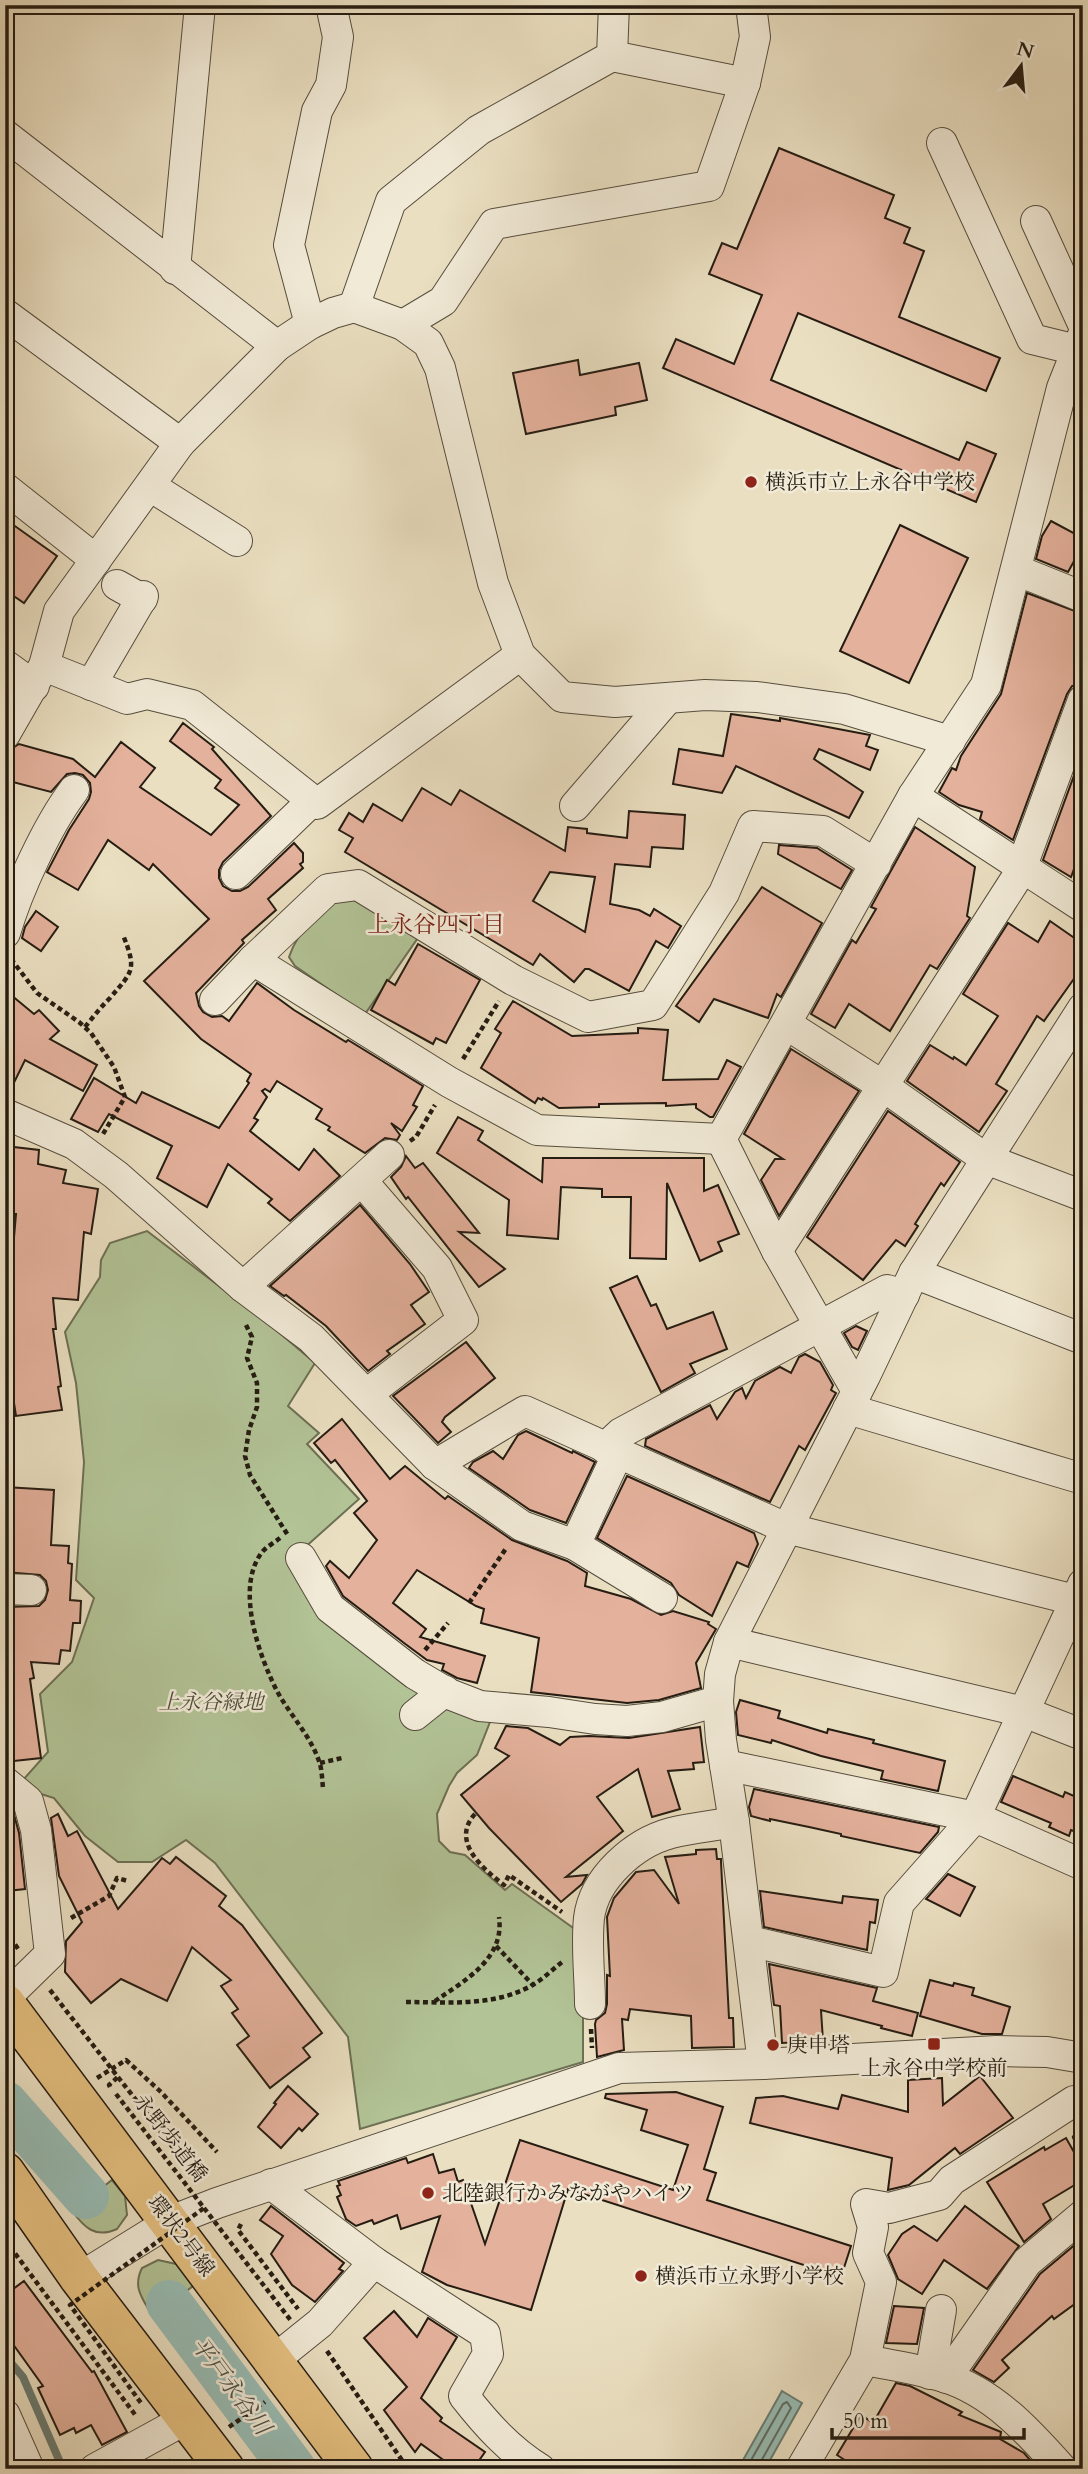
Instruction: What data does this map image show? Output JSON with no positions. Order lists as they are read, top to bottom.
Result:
{
  "streets": {
    "main road": ["環状2号線"],
    "path": ["永野歩道橋"]
  },
  "crossings": [
    ["永野歩道橋", "環状2号線"]
  ],
  "districts": ["上永谷四丁目"],
  "water": ["平戸永谷川"],
  "parks": ["上永谷緑地"],
  "places": {
    "other": [
      "横浜市立上永谷中学校",
      "庚申塔",
      "北陸銀行かみながやハイツ",
      "横浜市立永野小学校"
    ],
    "transit": ["上永谷中学校前"]
  },
  "scale_bar": "50 m",
  "north": "top"
}
